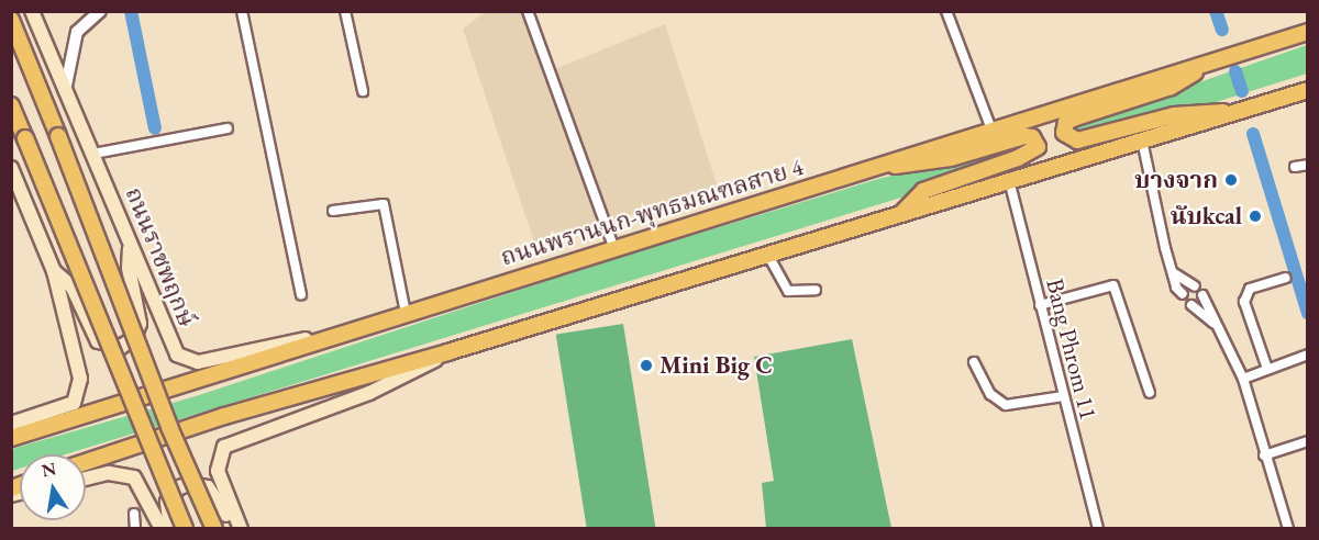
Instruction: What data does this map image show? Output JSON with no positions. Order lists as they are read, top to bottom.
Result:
{
  "streets": {
    "main road": ["ถนนพรานนก-พุทธมณฑลสาย 4", "ถนนราชพฤกษ์"],
    "street": ["Bang Phrom 11"]
  },
  "crossings": [
    ["ถนนพรานนก-พุทธมณฑลสาย 4", "ถนนราชพฤกษ์"]
  ],
  "places": ["บางจาก", "นับkcal", "Mini Big C"],
  "north": "top"
}
